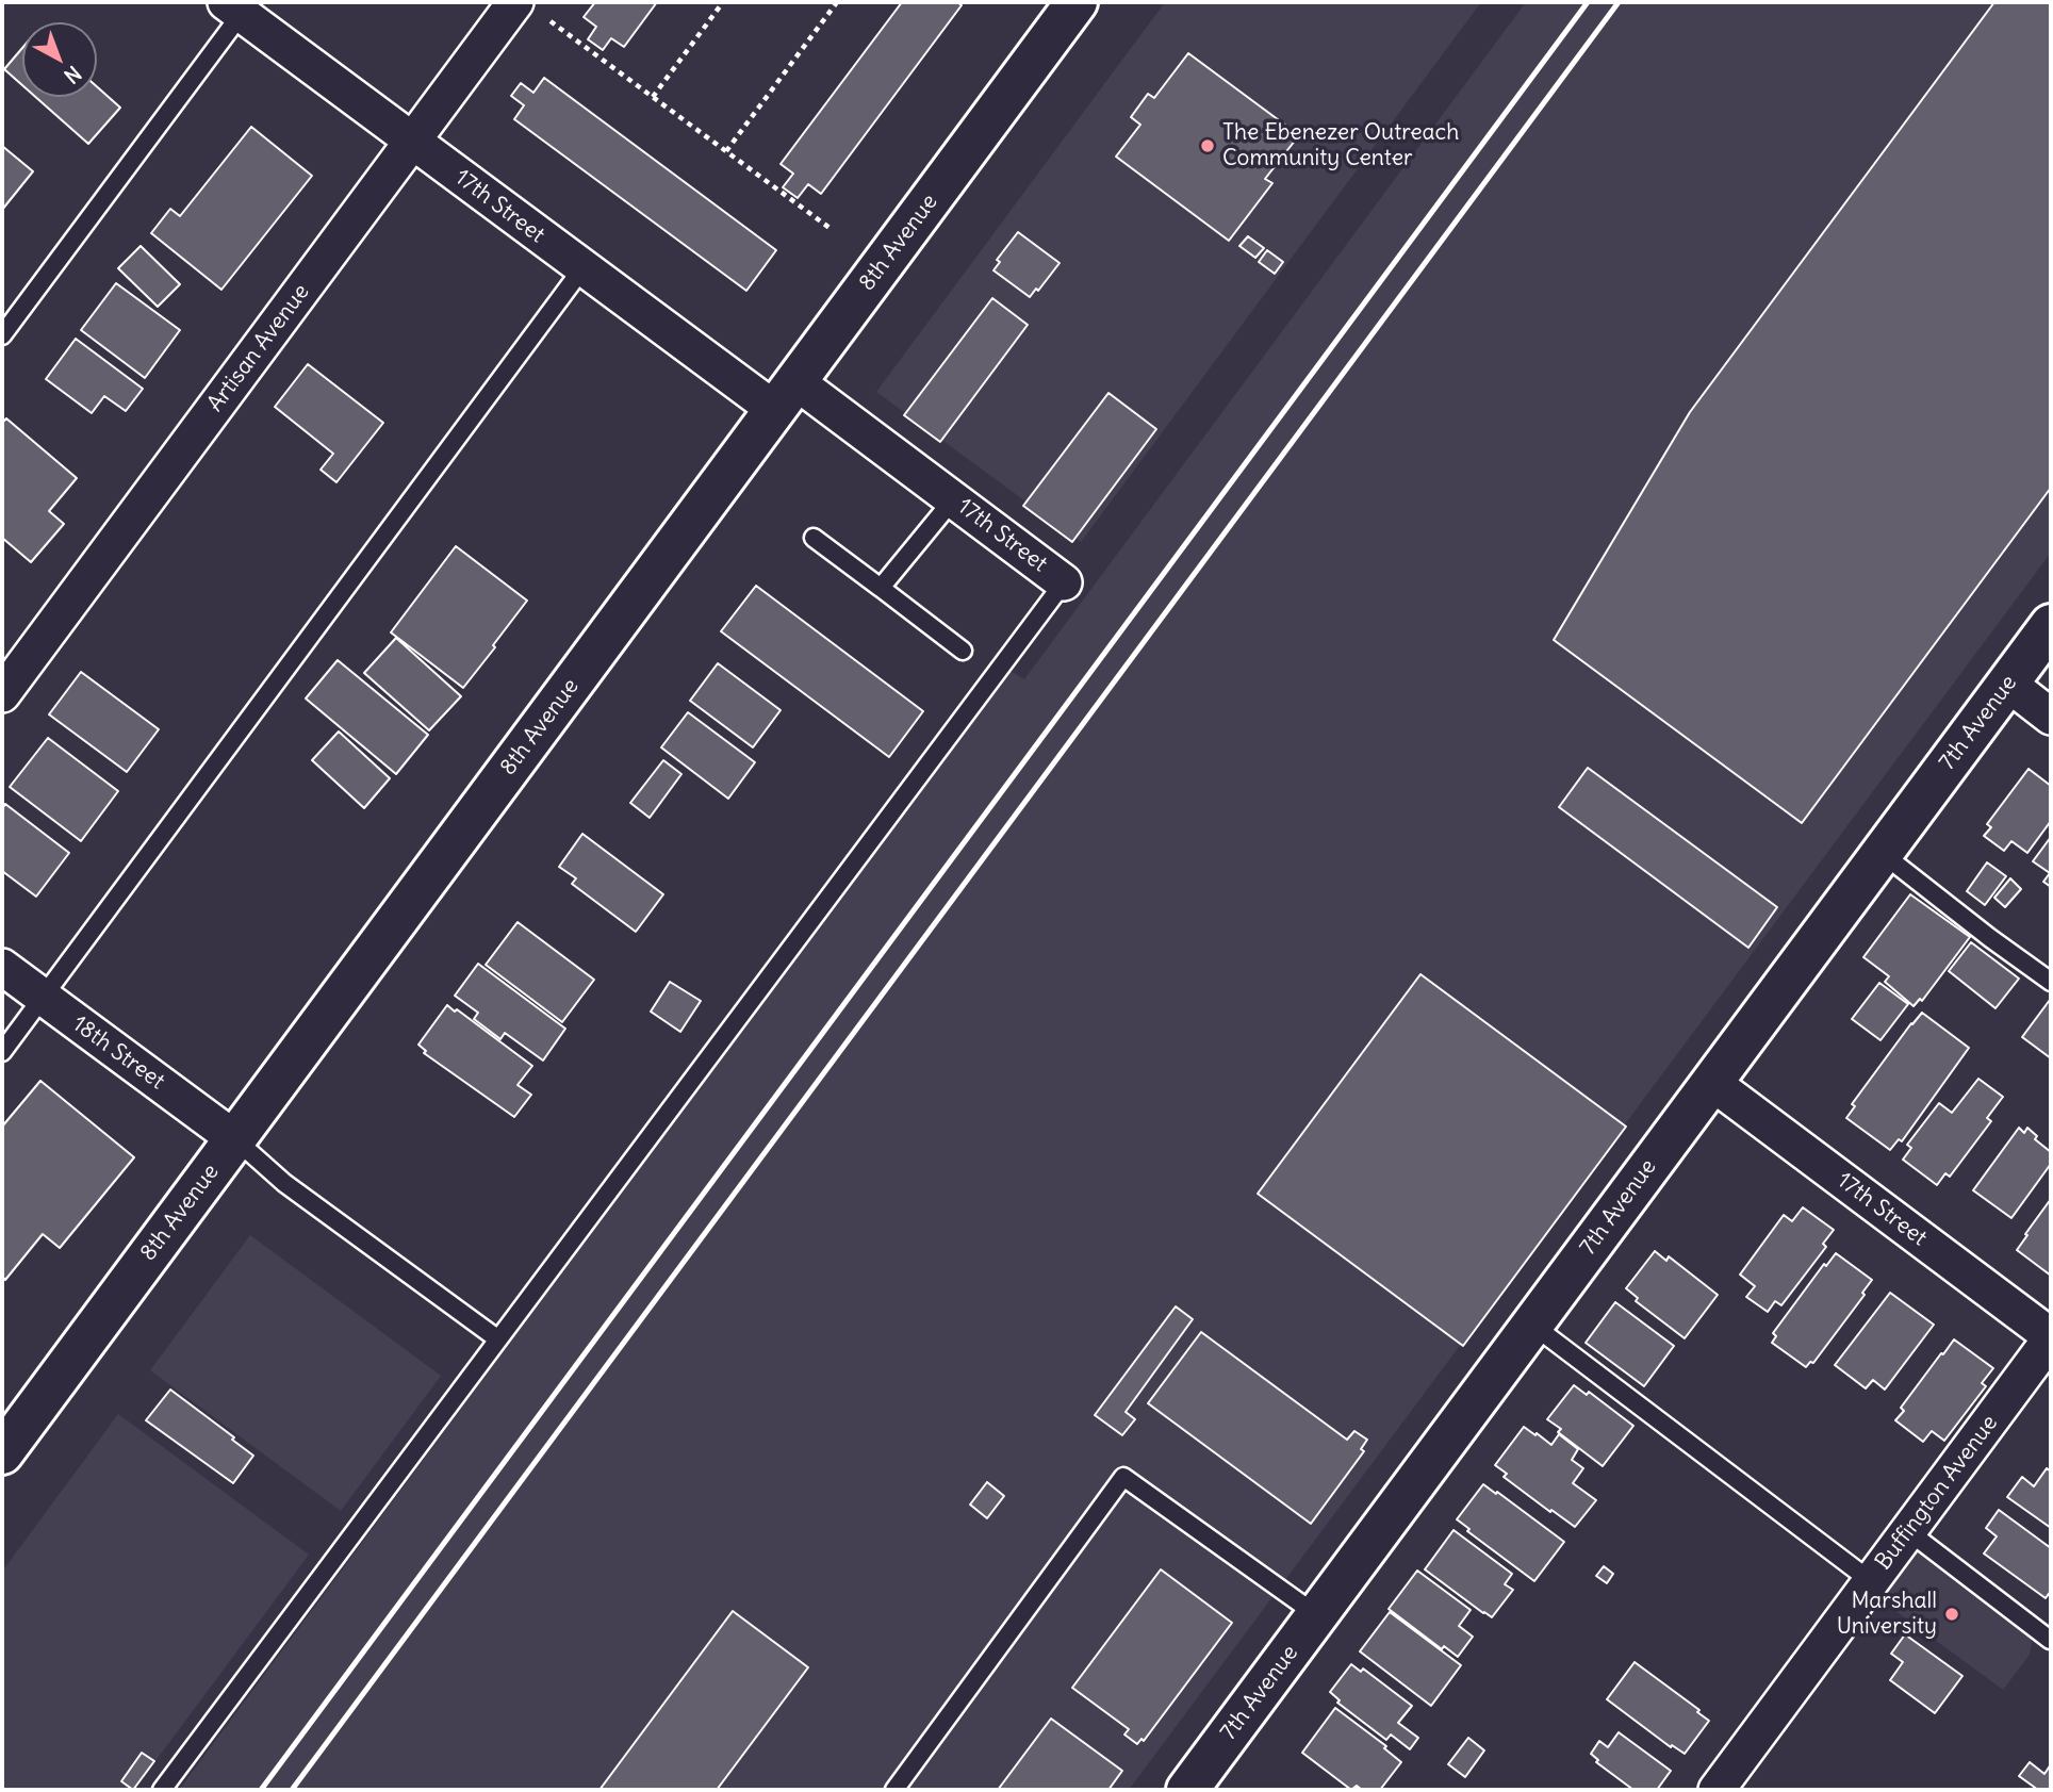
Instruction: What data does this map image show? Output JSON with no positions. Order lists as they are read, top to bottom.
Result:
{
  "streets": {
    "main road": ["8th Avenue", "7th Avenue"],
    "street": [
      "17th Street",
      "Artisan Avenue",
      "18th Street",
      "Buffington Avenue"
    ]
  },
  "crossings": [
    ["17th Street", "8th Avenue"],
    ["17th Street", "Artisan Avenue"],
    ["17th Street", "7th Avenue"],
    ["17th Street", "Buffington Avenue"],
    ["8th Avenue", "18th Street"]
  ],
  "places": ["The Ebenezer Outreach Community Center", "Marshall University"],
  "north": "bottom right"
}
